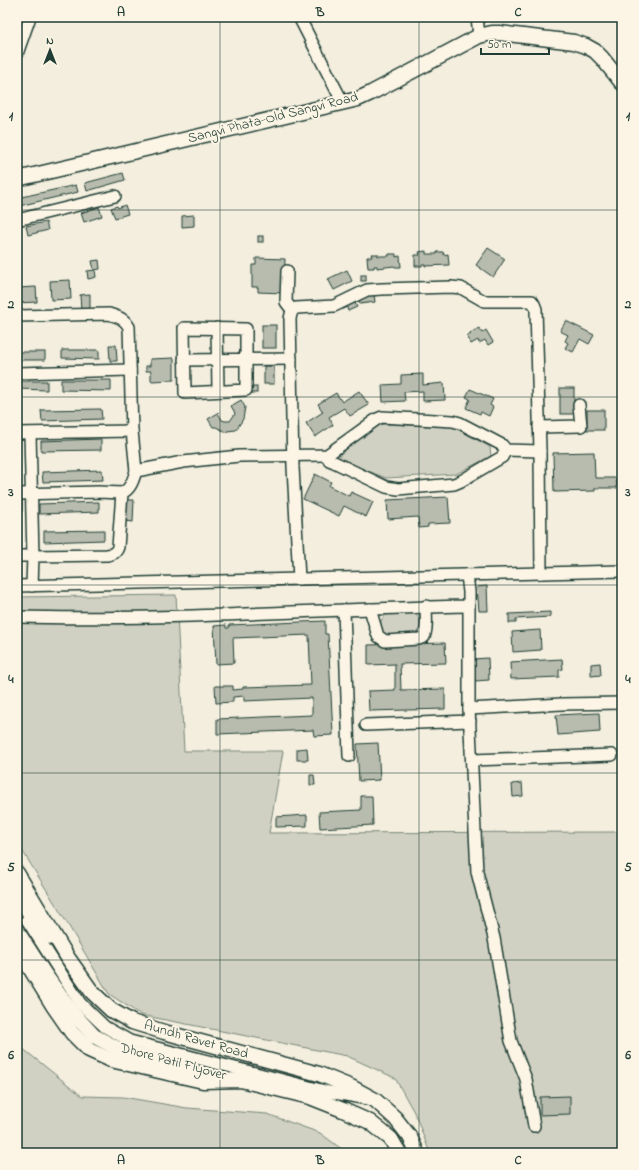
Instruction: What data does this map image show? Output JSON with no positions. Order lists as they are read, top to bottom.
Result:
{
  "streets": {
    "main road": ["Sangvi Phata-Old Sangvi Road", "Aundh Ravet Road", "Dhore Patil Flyover"]
  },
  "crossings": [
    ["Aundh Ravet Road", "Dhore Patil Flyover"]
  ],
  "scale_bar": "50 m",
  "north": "top",
  "grid": {
    "columns": ["A", "B", "C"],
    "rows": [
      "1",
      "2",
      "3",
      "4",
      "5",
      "6"
    ]
  }
}
